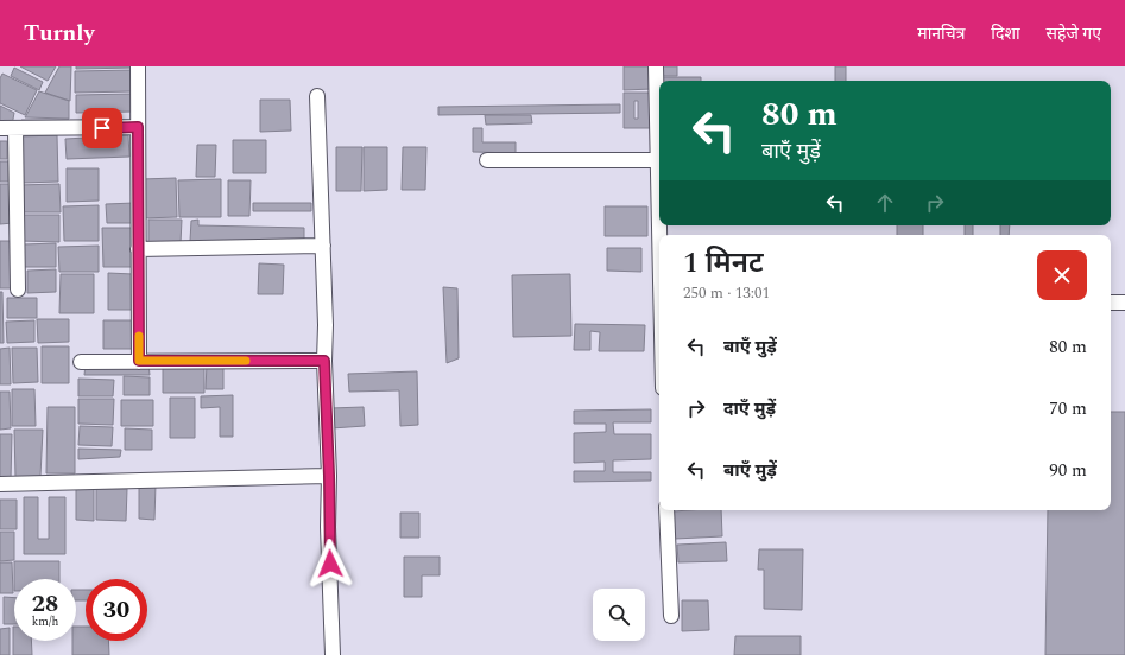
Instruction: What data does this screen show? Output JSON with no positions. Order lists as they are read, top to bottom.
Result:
{
  "page": {
    "header": "Turnly",
    "nav": ["मानचित्र", "दिशा", "सहेजे गए"],
    "turn": ["80 m", "बाएँ मुड़ें"],
    "heading": ["1 मिनट", "250 m · 13:01"],
    "list": [
      {
        "name": "बाएँ मुड़ें",
        "value": "80 m"
      },
      {
        "name": "दाएँ मुड़ें",
        "value": "70 m"
      },
      {
        "name": "बाएँ मुड़ें",
        "value": "90 m"
      }
    ],
    "speed": "28 km/h",
    "limit": "30"
  }
}
